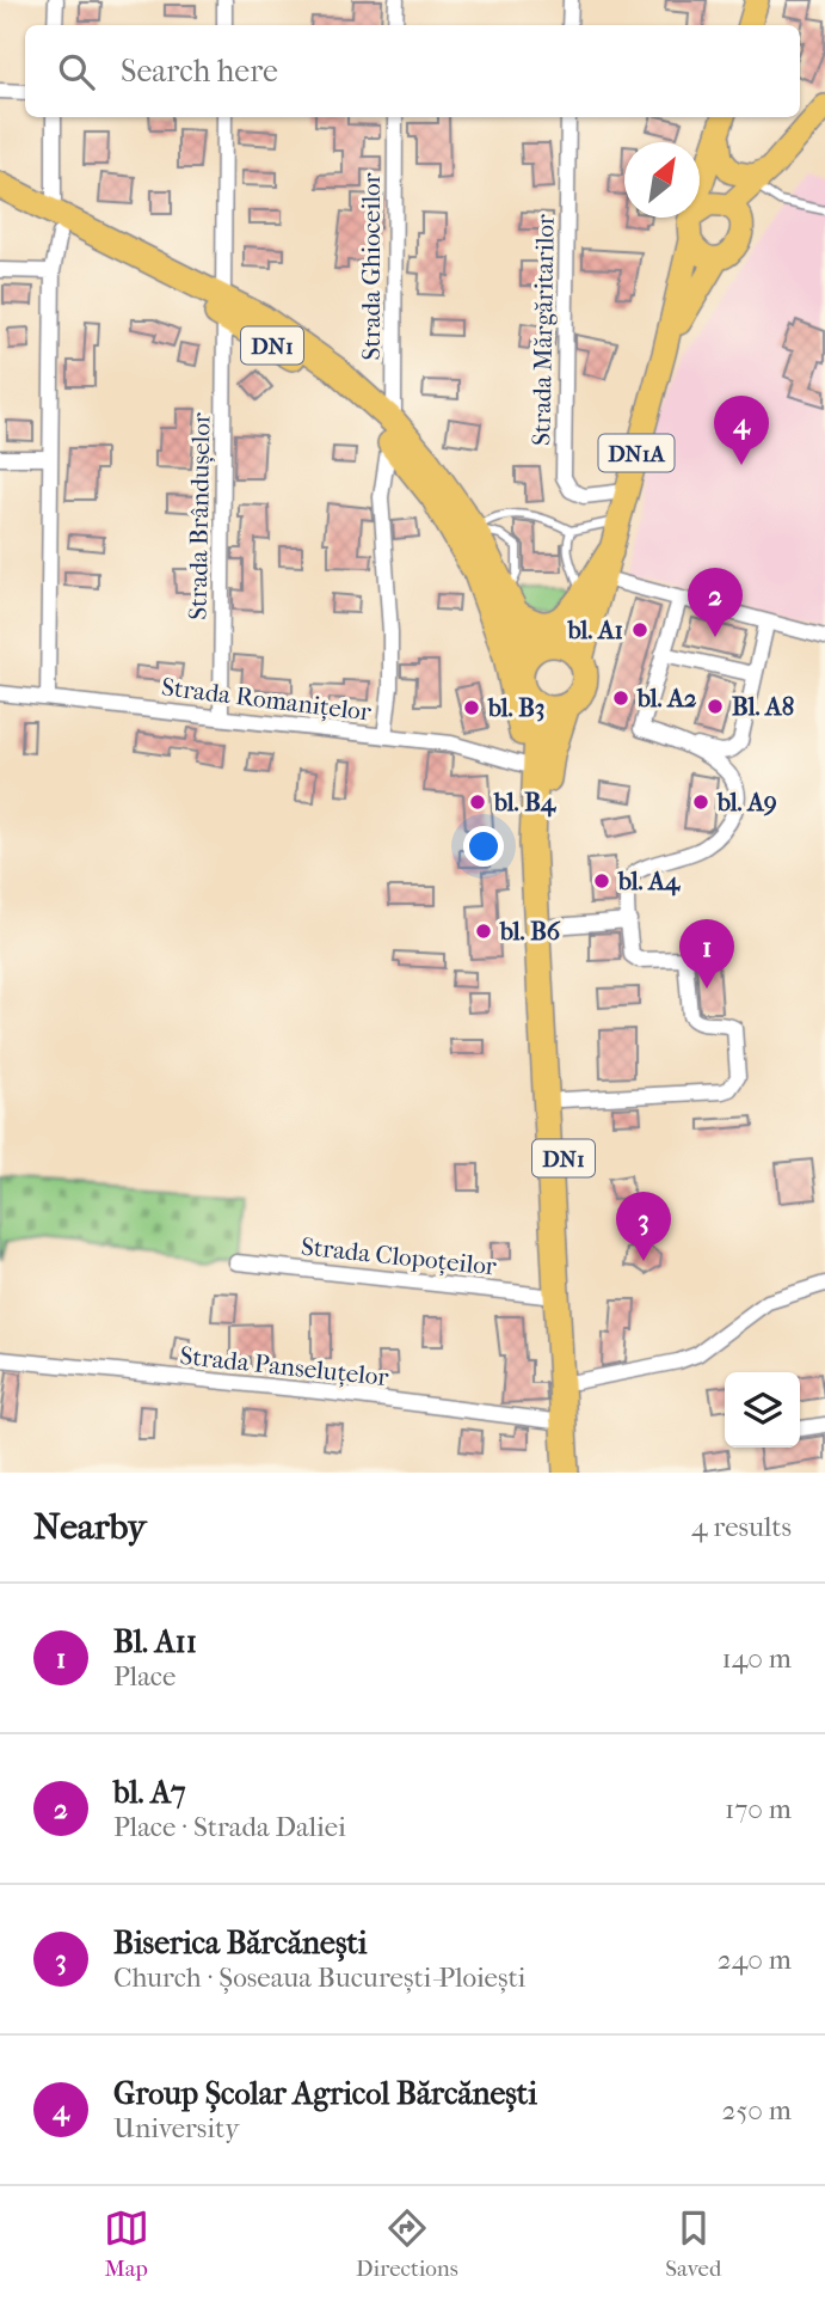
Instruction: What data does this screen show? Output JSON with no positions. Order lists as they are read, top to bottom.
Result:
{
  "streets": {
    "highway": ["DN1", "DN1A"],
    "street": [
      "Strada Ghioceilor",
      "Strada Mărgăritarilor",
      "Strada Brândușelor",
      "Strada Romanițelor",
      "Strada Clopoțeilor",
      "Strada Panseluțelor"
    ]
  },
  "crossings": [
    ["Strada Ghioceilor", "DN1"],
    ["Strada Ghioceilor", "Strada Romanițelor"],
    ["Strada Mărgăritarilor", "DN1A"],
    ["DN1", "DN1A"],
    ["DN1", "Strada Brândușelor"],
    ["DN1", "Strada Romanițelor"],
    ["DN1", "Strada Clopoțeilor"],
    ["DN1", "Strada Panseluțelor"],
    ["Strada Brândușelor", "Strada Romanițelor"]
  ],
  "places": [
    "bl. A1",
    "bl. A2",
    "Bl. A8",
    "bl. B3",
    "bl. B4",
    "bl. A9",
    "bl. A4",
    "bl. B6"
  ],
  "north": "top right",
  "page": {
    "search": "Search here",
    "pins": [
      "4",
      "2",
      "1",
      "3"
    ],
    "heading": ["Nearby", "4 results"],
    "list": [
      {
        "mark": "1",
        "name": "Bl. A11",
        "note": "Place",
        "value": "140 m"
      },
      {
        "mark": "2",
        "name": "bl. A7",
        "note": "Place · Strada Daliei",
        "value": "170 m"
      },
      {
        "mark": "3",
        "name": "Biserica Bărcănești",
        "note": "Church · Șoseaua București-Ploiești",
        "value": "240 m"
      },
      {
        "mark": "4",
        "name": "Group Școlar Agricol Bărcănești",
        "note": "University",
        "value": "250 m"
      }
    ],
    "nav": ["Map", "Directions", "Saved"]
  }
}
